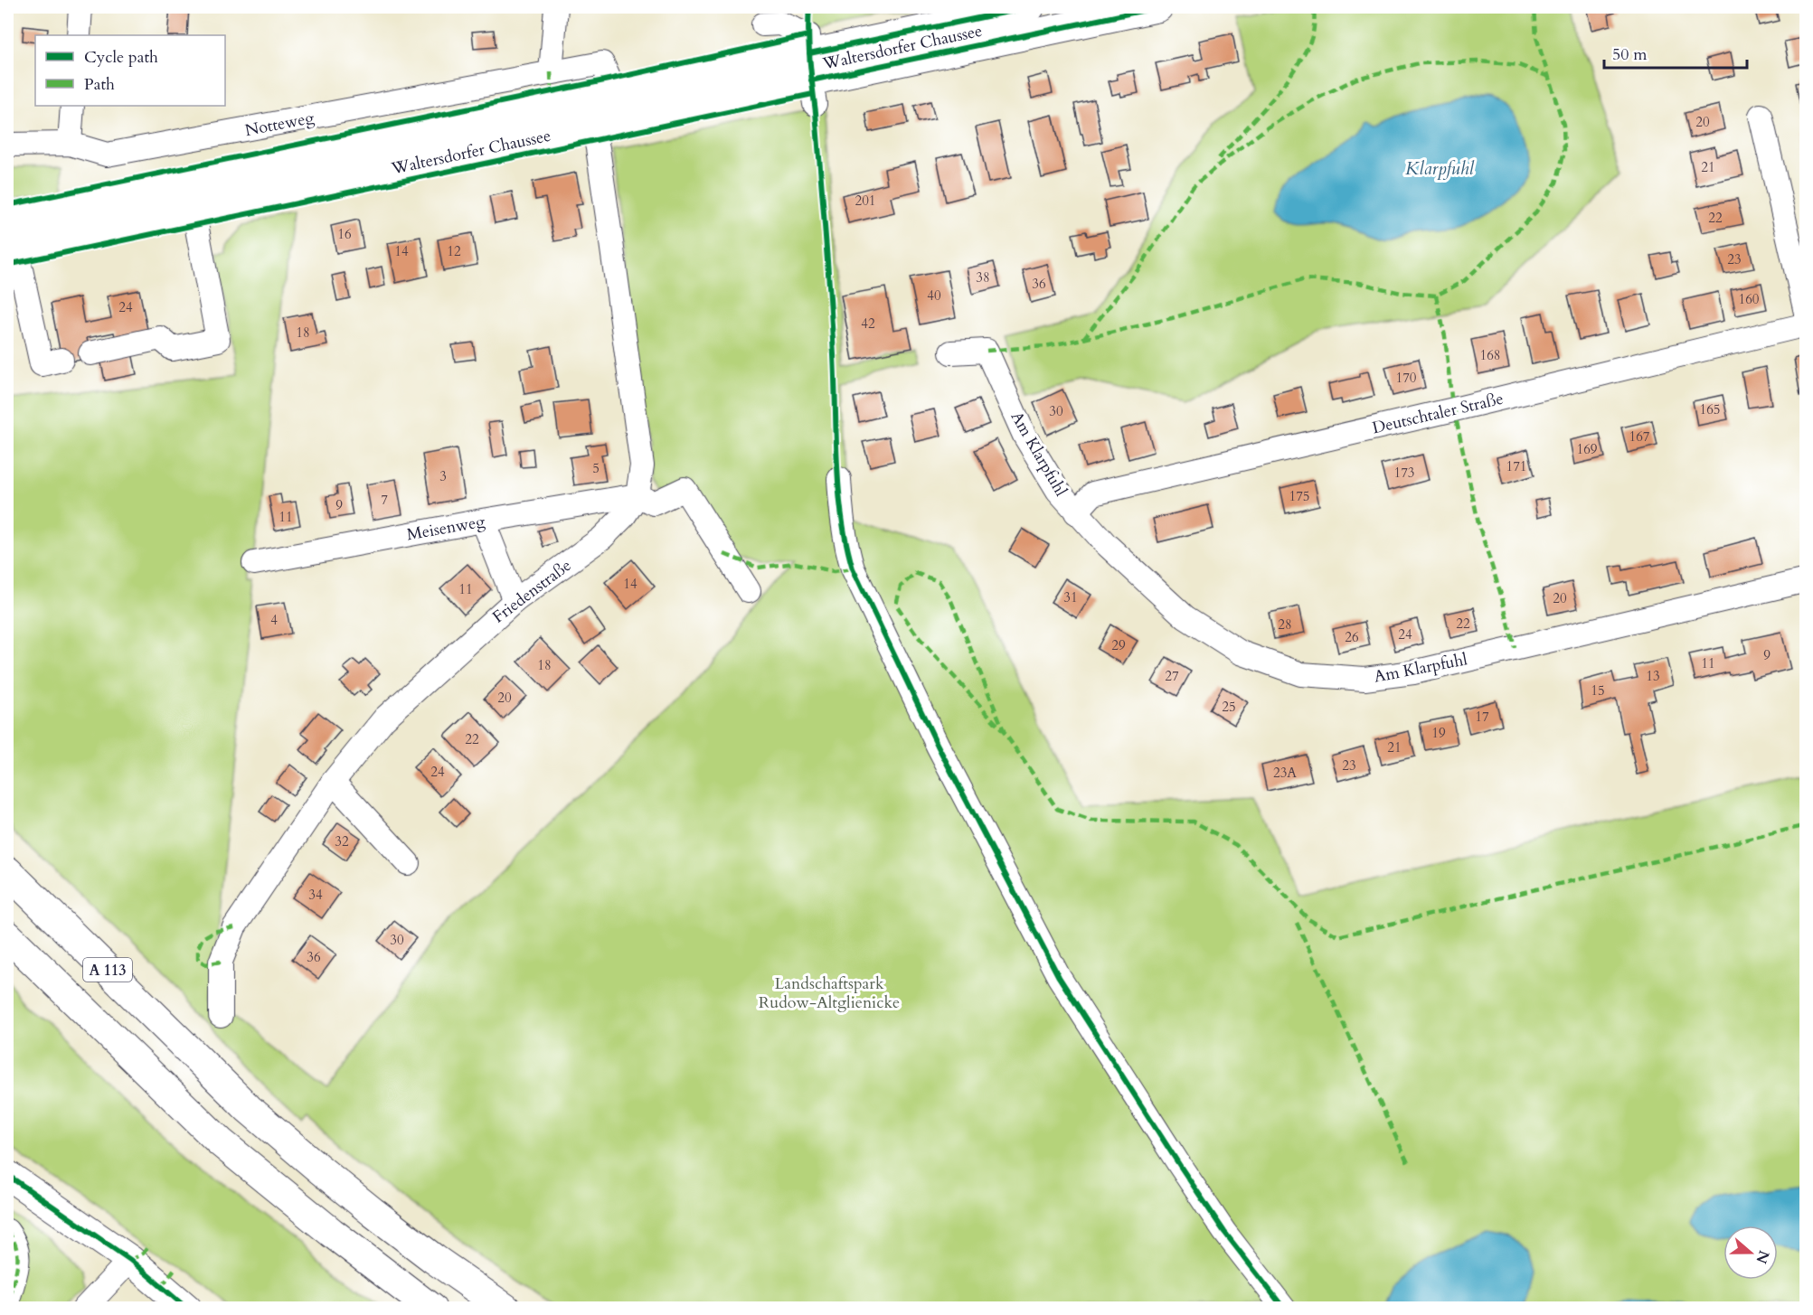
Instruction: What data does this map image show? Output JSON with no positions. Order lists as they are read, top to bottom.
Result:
{
  "streets": {
    "highway": ["A 113"],
    "main road": ["Waltersdorfer Chaussee"],
    "street": [
      "Notteweg",
      "Deutschtaler Straße",
      "Am Klarpfuhl",
      "Meisenweg",
      "Friedenstraße"
    ]
  },
  "crossings": [
    ["Waltersdorfer Chaussee", "Notteweg"],
    ["Waltersdorfer Chaussee", "Friedenstraße"],
    ["Deutschtaler Straße", "Am Klarpfuhl"],
    ["Meisenweg", "Friedenstraße"]
  ],
  "water": ["Klarpfuhl"],
  "parks": ["Landschaftspark Rudow-Altglienicke"],
  "house_numbers": [
    "20",
    "21",
    "201",
    "22",
    "16",
    "14",
    "12",
    "23",
    "38",
    "36",
    "40",
    "160",
    "24",
    "42",
    "18",
    "168",
    "170",
    "165",
    "30",
    "167",
    "169",
    "171",
    "5",
    "173",
    "3",
    "175",
    "7",
    "9",
    "11",
    "14",
    "11",
    "31",
    "20",
    "4",
    "22",
    "28",
    "24",
    "26",
    "29",
    "9",
    "11",
    "18",
    "27",
    "13",
    "15",
    "20",
    "25",
    "17",
    "19",
    "22",
    "21",
    "23",
    "24",
    "23A",
    "32",
    "34",
    "30",
    "36"
  ],
  "legend": ["Cycle path", "Path"],
  "scale_bar": "50 m",
  "north": "right"
}
